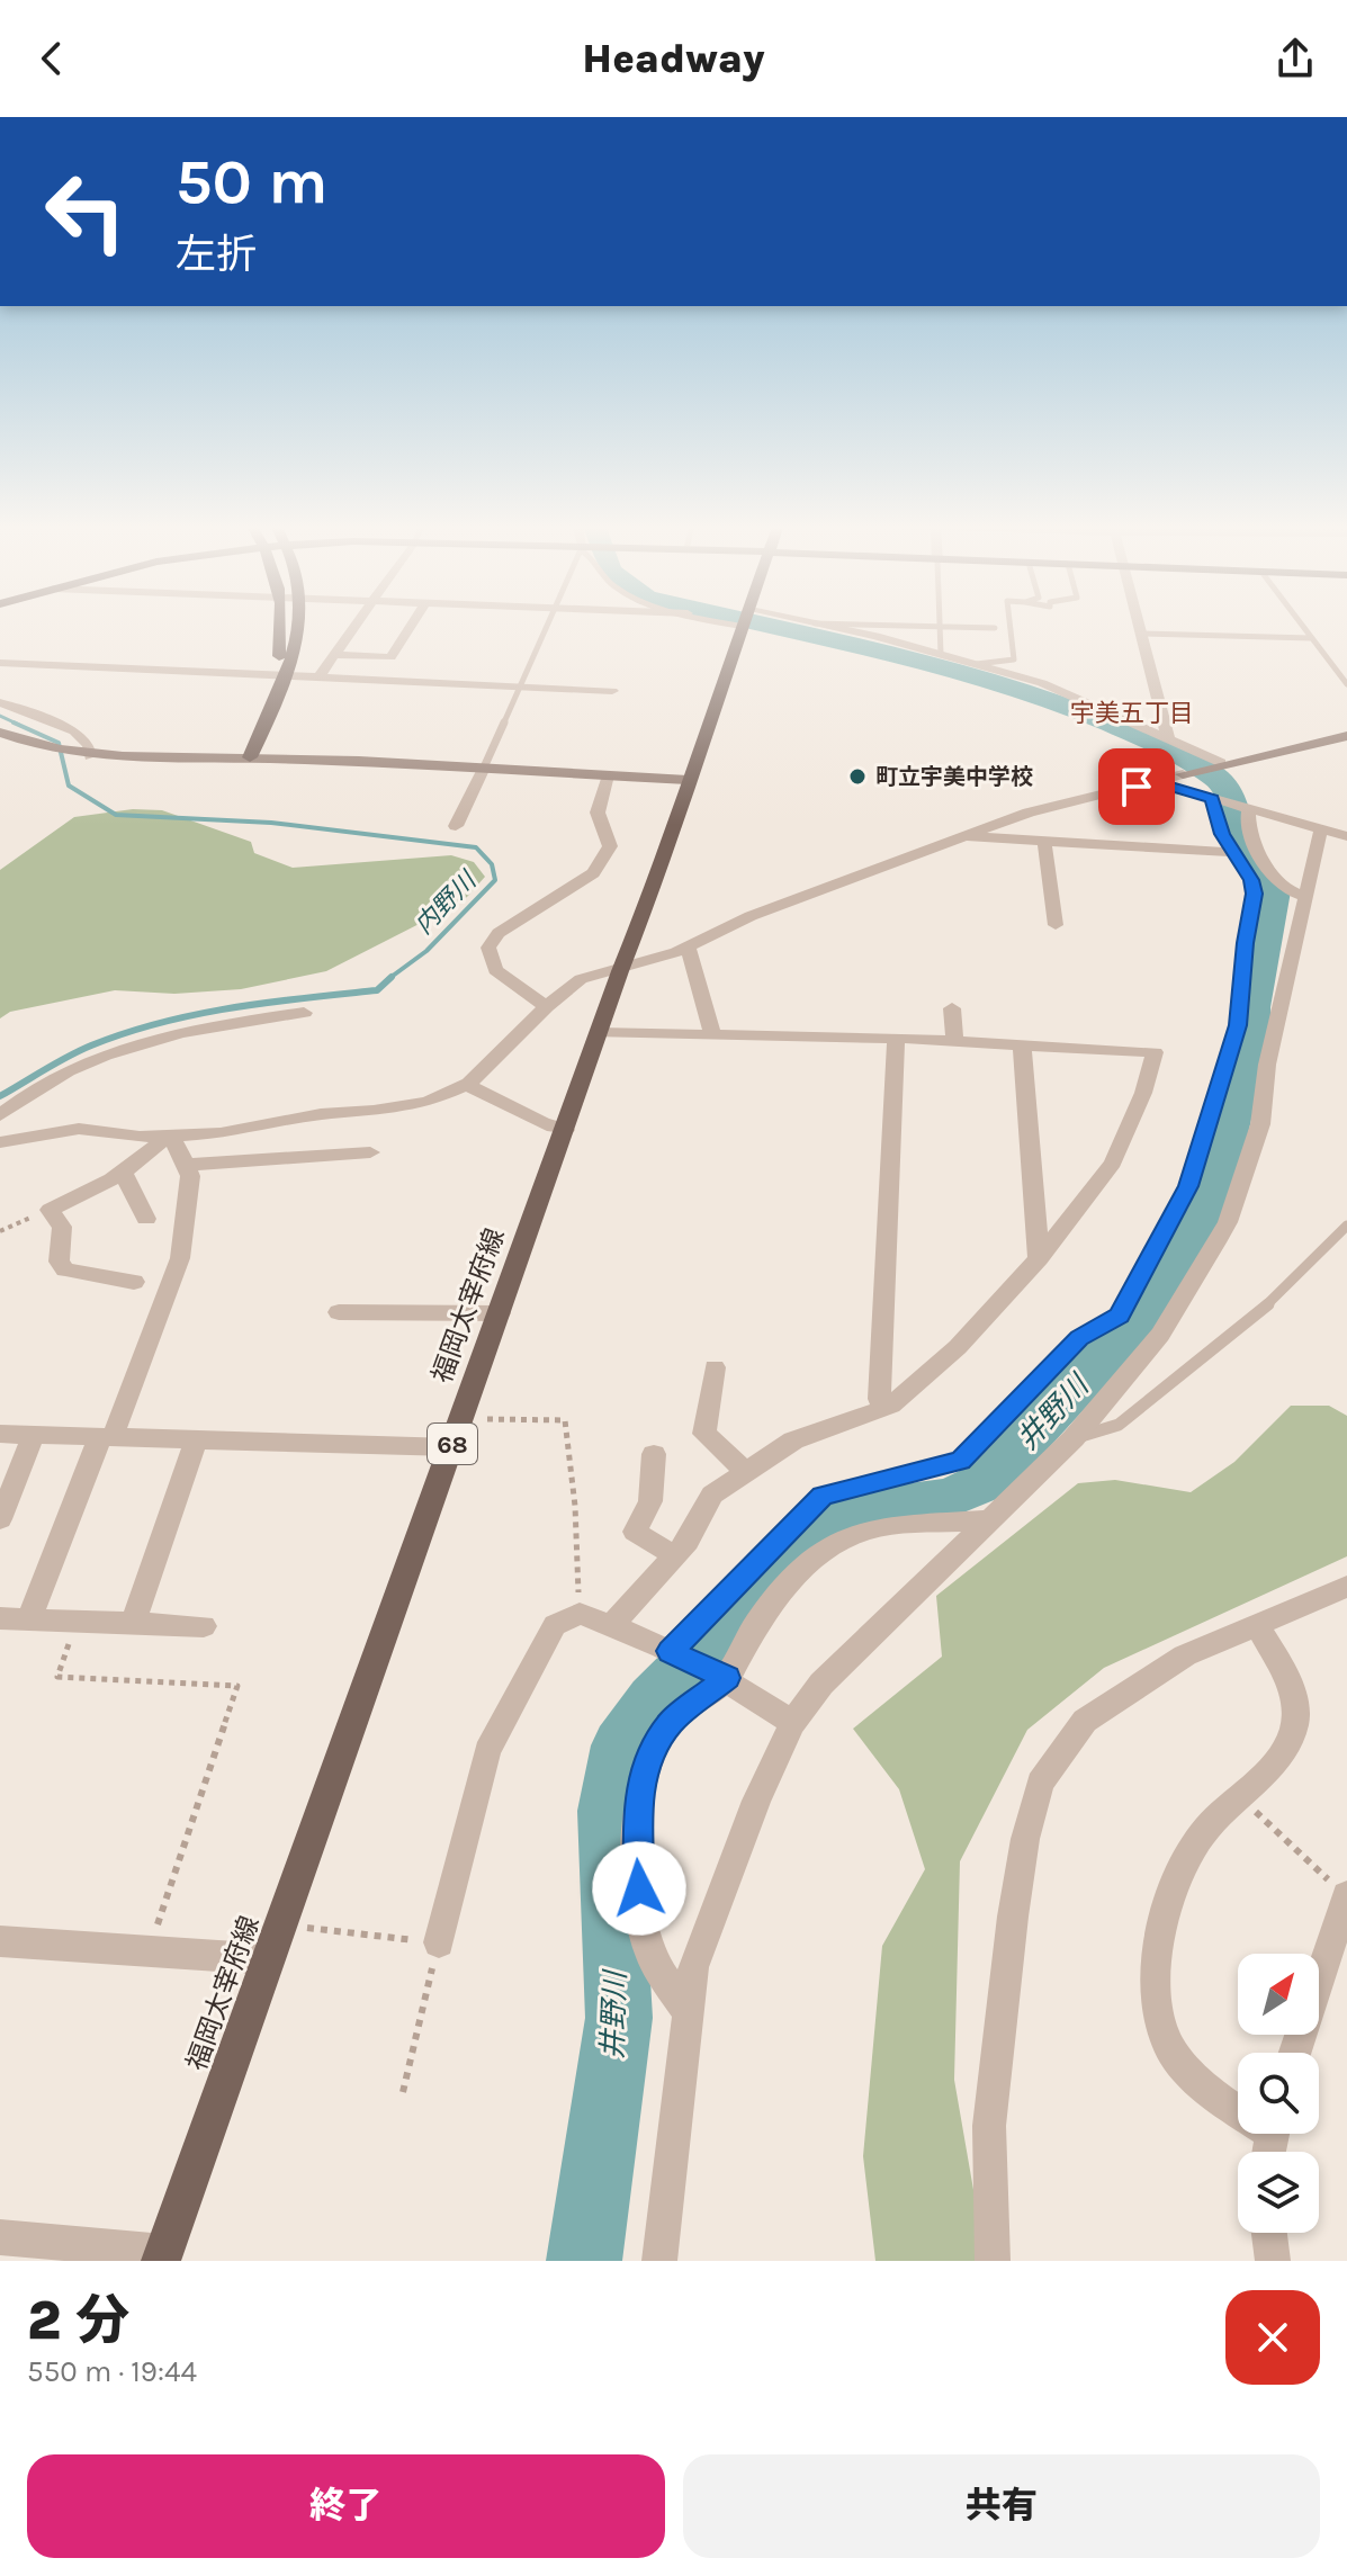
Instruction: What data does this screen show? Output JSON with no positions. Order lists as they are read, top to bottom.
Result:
{
  "streets": {
    "main road": ["福岡太宰府線", "68"]
  },
  "districts": ["宇美五丁目"],
  "water": ["内野川", "井野川"],
  "places": ["町立宇美中学校"],
  "north": "top right",
  "page": {
    "header": "Headway",
    "turn": ["50 m", "左折"],
    "heading": ["2 分", "550 m · 19:44"],
    "buttons": ["終了", "共有"]
  }
}
